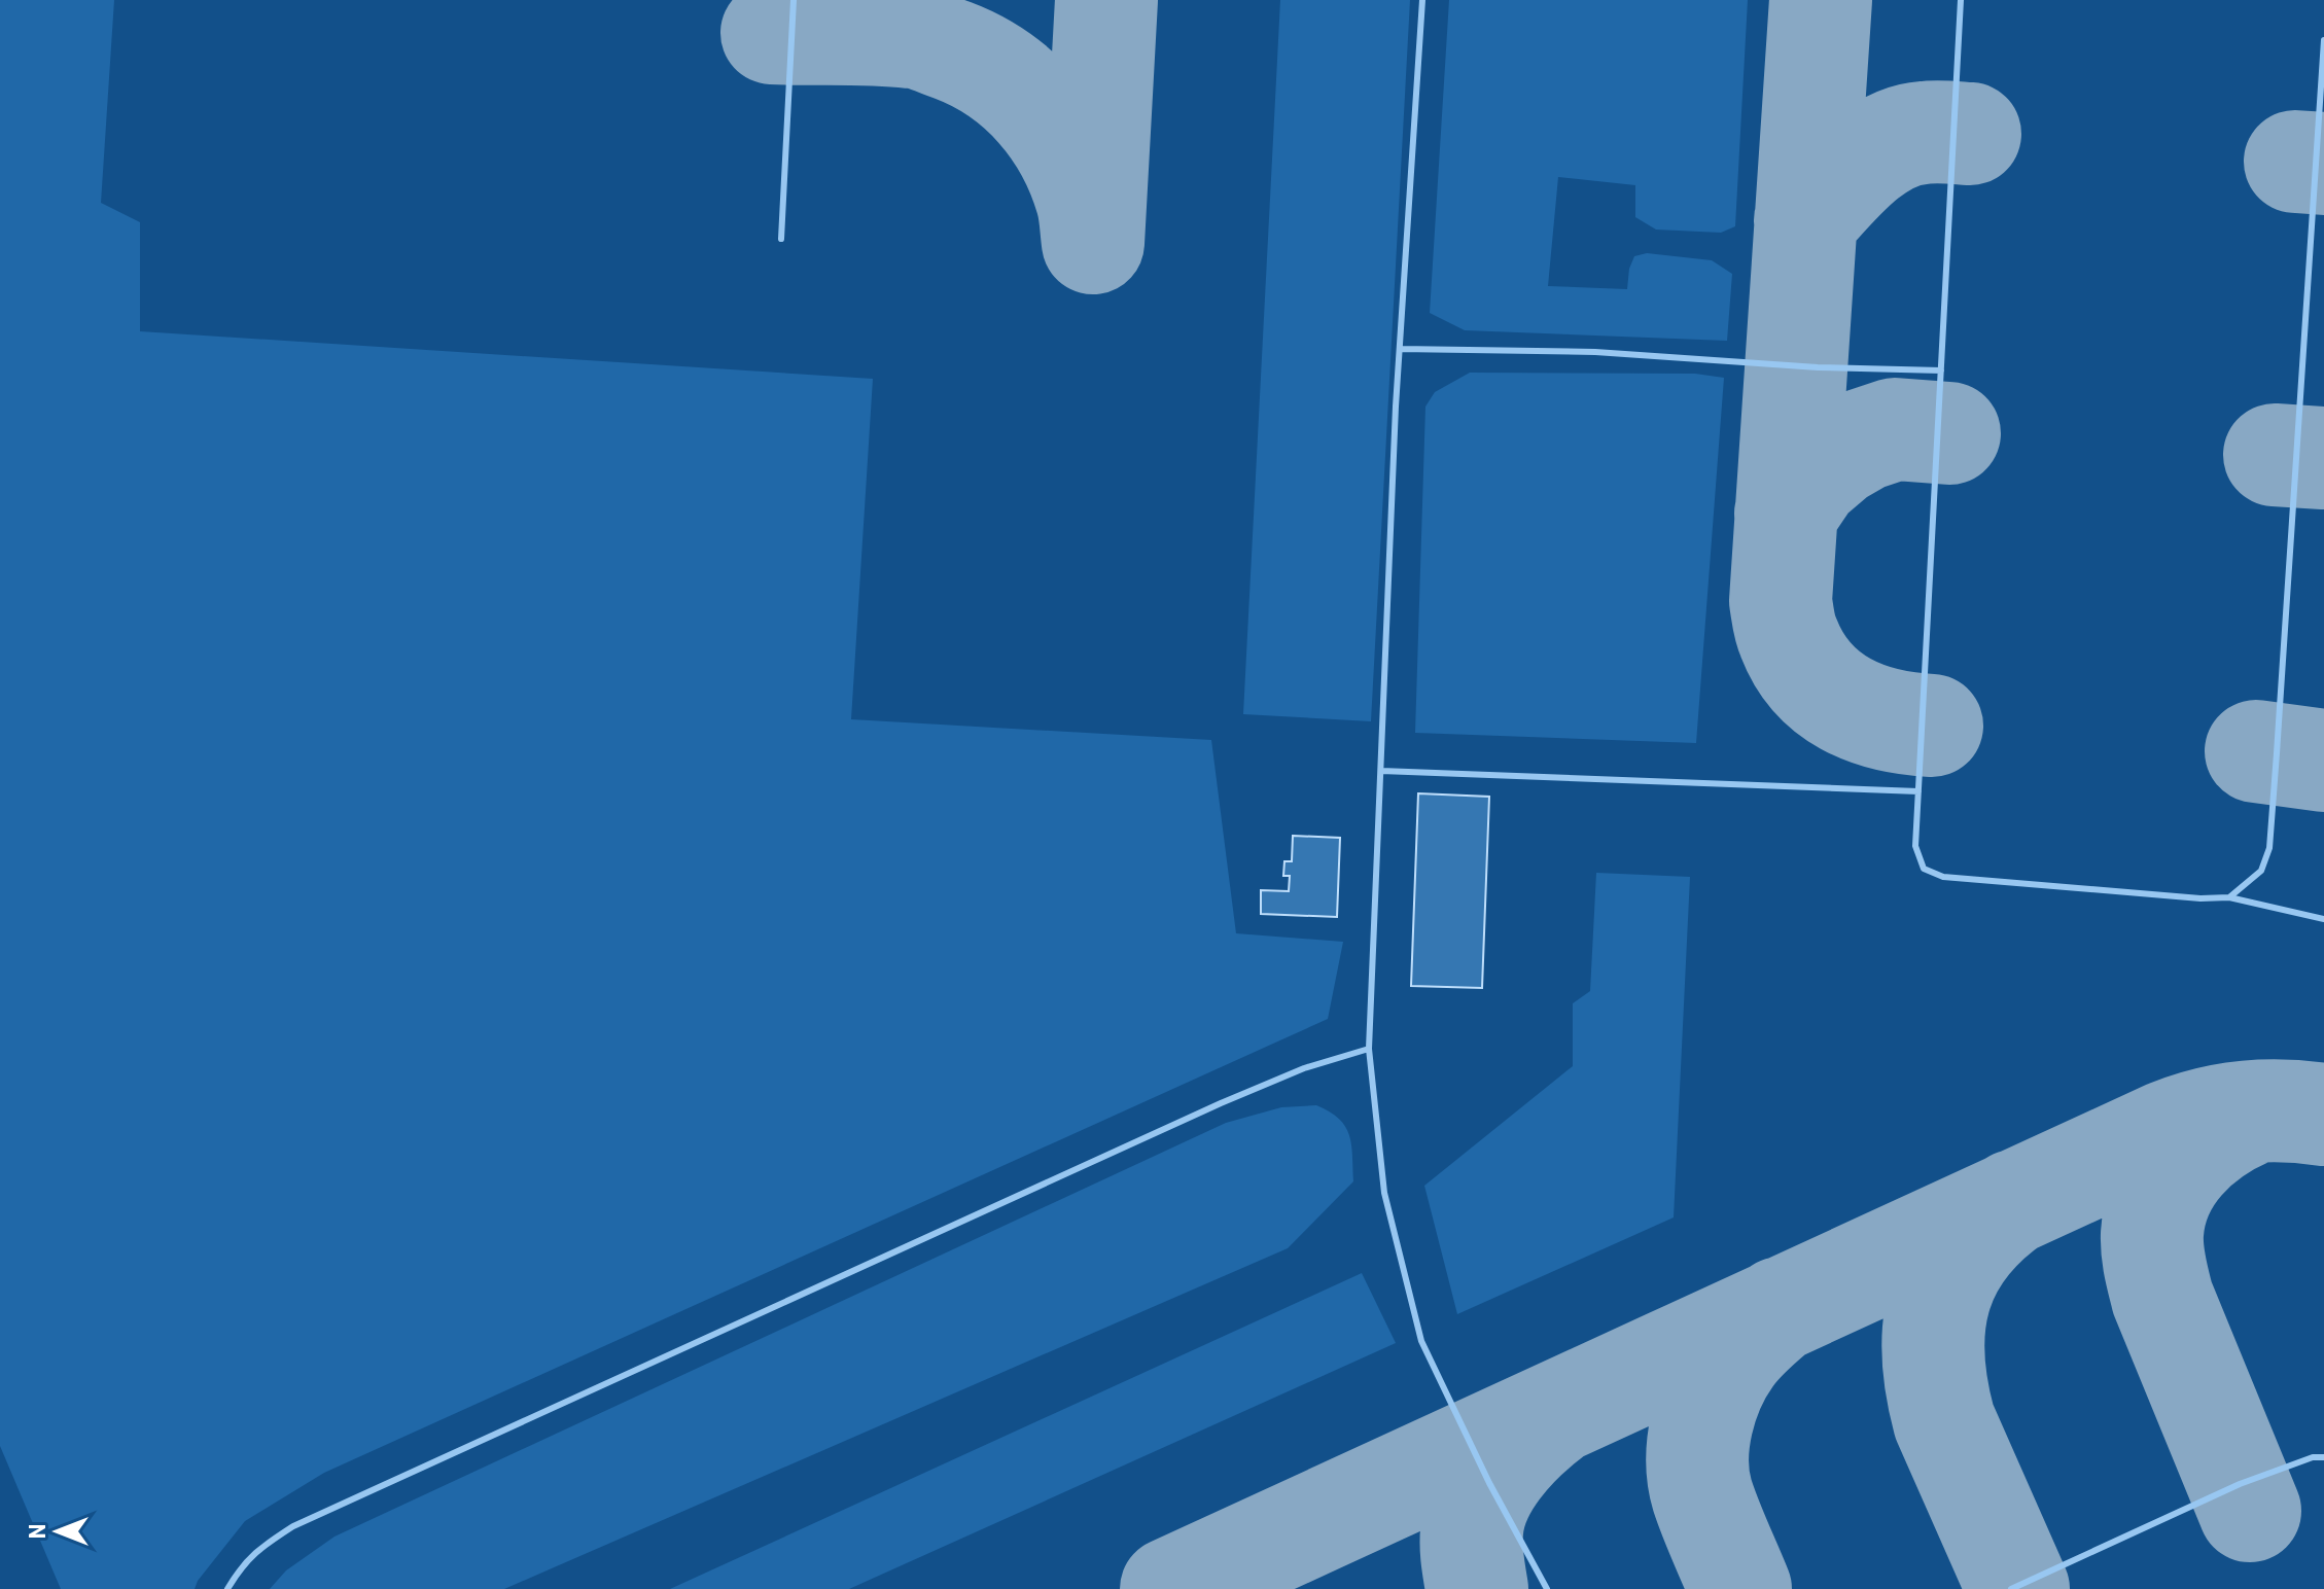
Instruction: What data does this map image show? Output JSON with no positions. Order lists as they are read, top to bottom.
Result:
{
  "north": "left"
}
